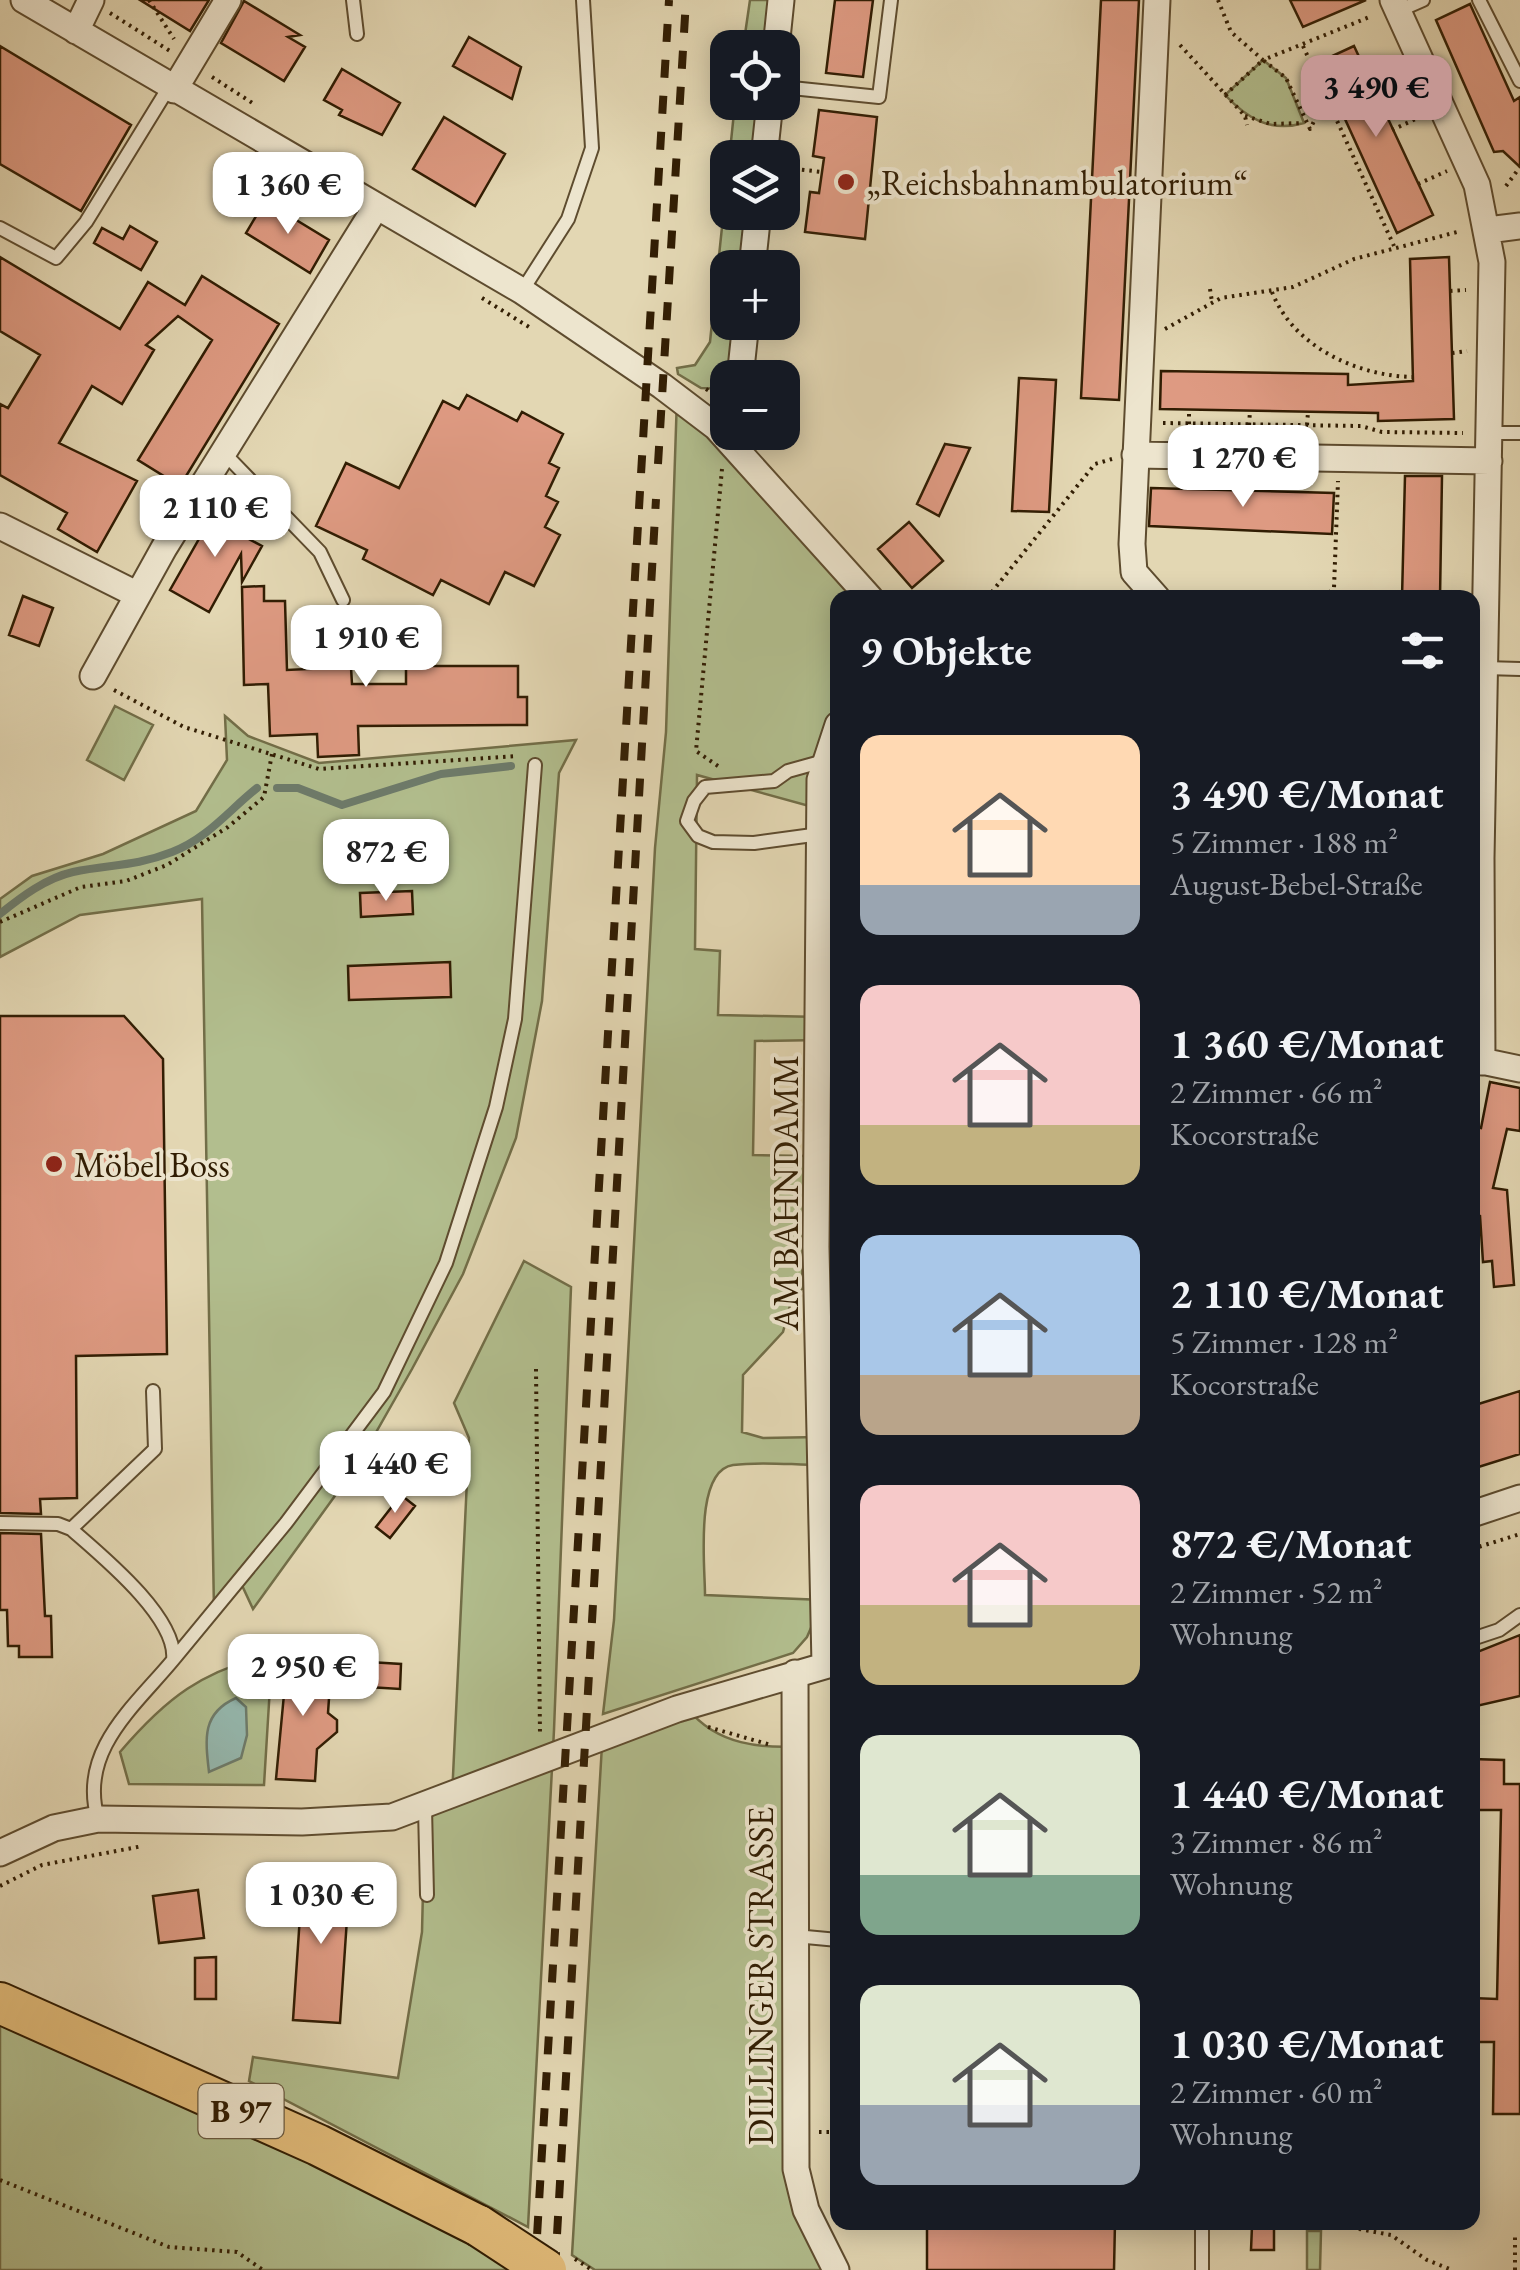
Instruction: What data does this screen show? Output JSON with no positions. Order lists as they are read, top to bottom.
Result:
{
  "streets": {
    "main road": ["B 97"],
    "street": ["AM BAHNDAMM", "DILLINGER STRASSE"]
  },
  "places": ["„Reichsbahnambulatorium“", "Möbel Boss"],
  "page": {
    "map_buttons": ["+", "−"],
    "price": [
      "3 490 €",
      "1 360 €",
      "1 270 €",
      "2 110 €",
      "1 910 €",
      "872 €",
      "1 440 €",
      "2 950 €",
      "1 030 €"
    ],
    "heading": "9 Objekte",
    "list": [
      {
        "name": "3 490 €/Monat",
        "note": "5 Zimmer · 188 m² · August-Bebel-Straße"
      },
      {
        "name": "1 360 €/Monat",
        "note": "2 Zimmer · 66 m² · Kocorstraße"
      },
      {
        "name": "2 110 €/Monat",
        "note": "5 Zimmer · 128 m² · Kocorstraße"
      },
      {
        "name": "872 €/Monat",
        "note": "2 Zimmer · 52 m² · Wohnung"
      },
      {
        "name": "1 440 €/Monat",
        "note": "3 Zimmer · 86 m² · Wohnung"
      },
      {
        "name": "1 030 €/Monat",
        "note": "2 Zimmer · 60 m² · Wohnung"
      }
    ]
  }
}
